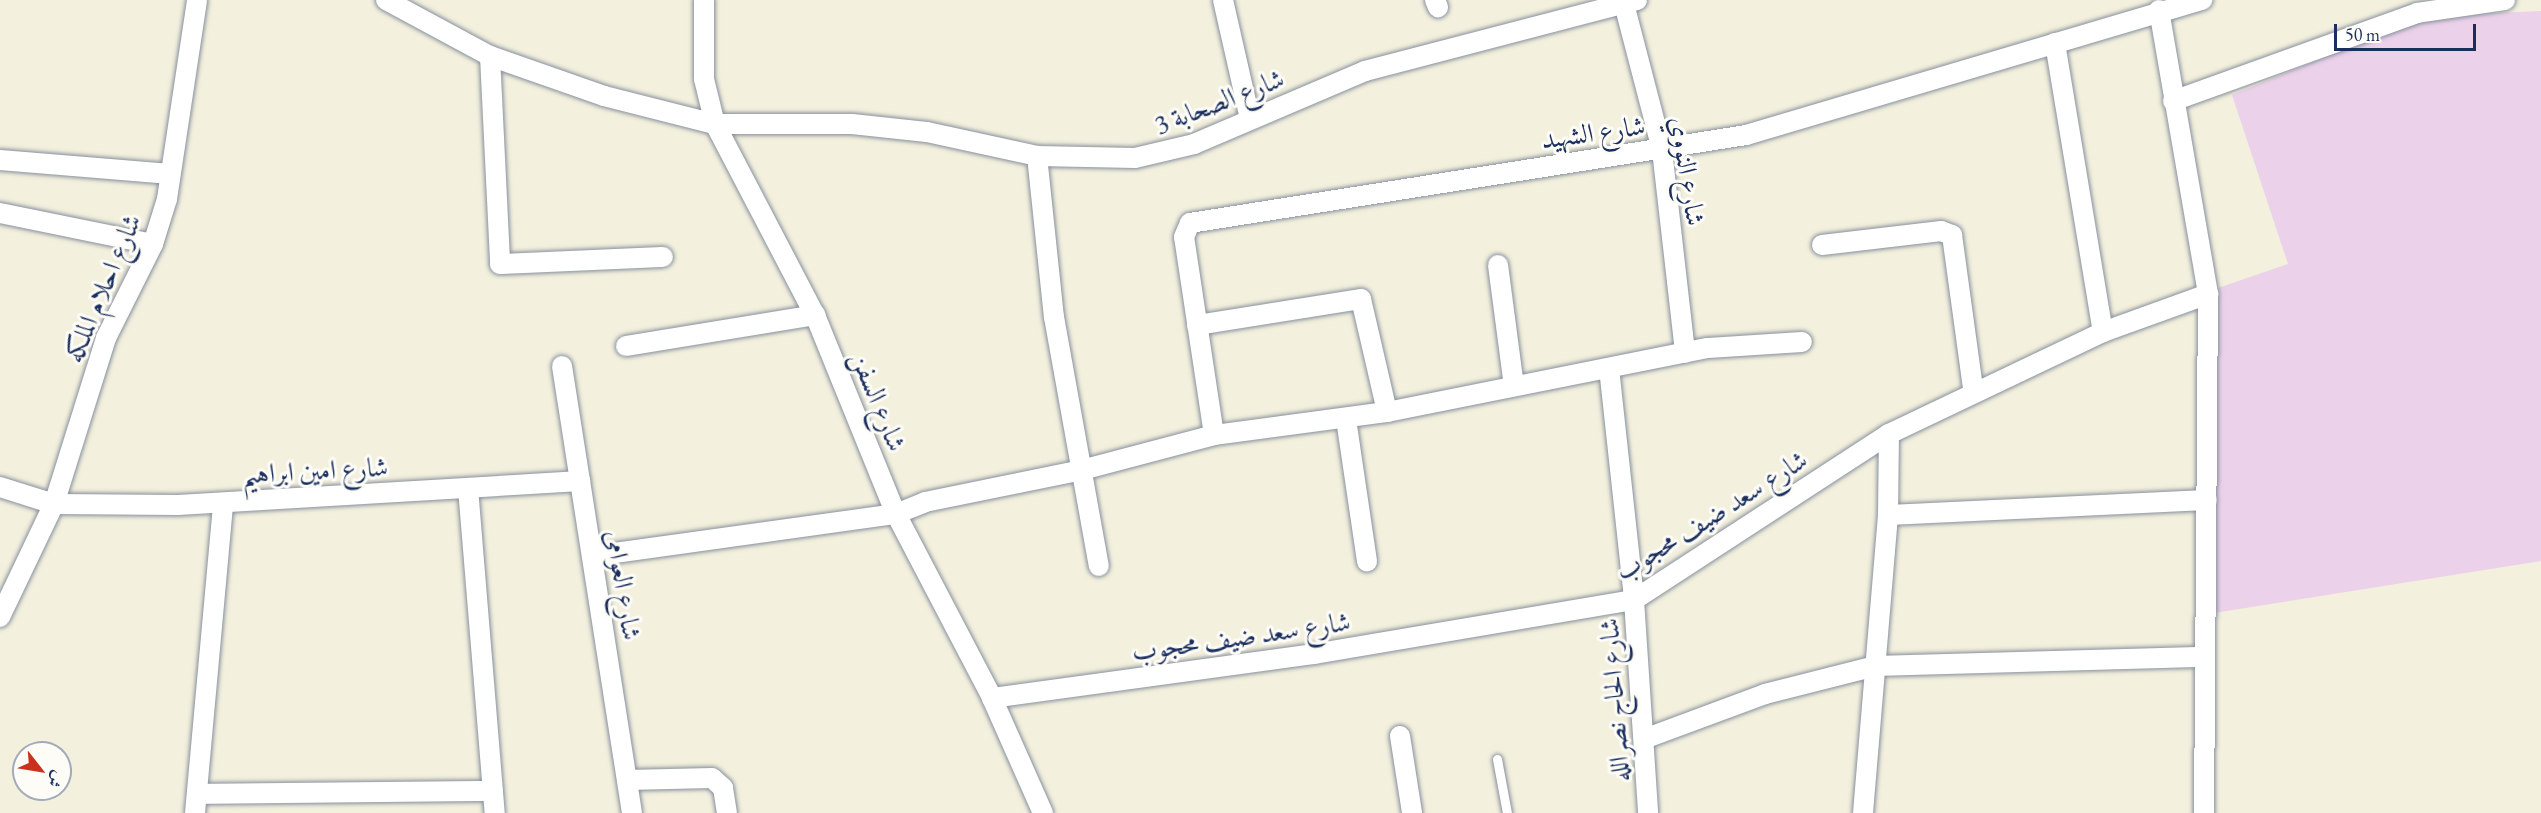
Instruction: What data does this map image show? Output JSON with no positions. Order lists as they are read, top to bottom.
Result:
{
  "streets": {
    "street": [
      "شارع الصحابة 3",
      "شارع الشهيد",
      "شارع النووي",
      "شارع احلام الملكه",
      "شارع السفن",
      "شارع امين ابراهيم",
      "شارع سعد ضيف محجوب",
      "شارع العوامى",
      "شارع الحاج نصرالله"
    ]
  },
  "crossings": [
    ["شارع الصحابة 3", "شارع النووي"],
    ["شارع الصحابة 3", "شارع السفن"],
    ["شارع الشهيد", "شارع النووي"],
    ["شارع احلام الملكه", "شارع امين ابراهيم"],
    ["شارع السفن", "شارع سعد ضيف محجوب"],
    ["شارع امين ابراهيم", "شارع العوامى"],
    ["شارع سعد ضيف محجوب", "شارع الحاج نصرالله"]
  ],
  "scale_bar": "50 m",
  "north": "bottom right"
}
